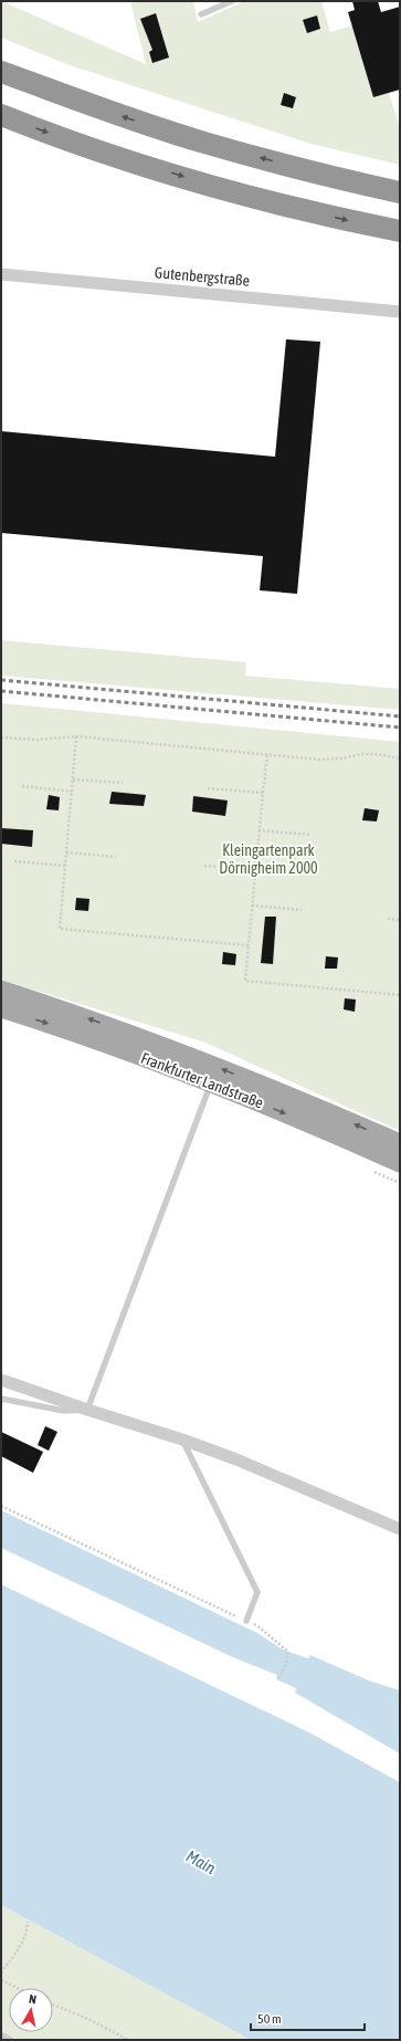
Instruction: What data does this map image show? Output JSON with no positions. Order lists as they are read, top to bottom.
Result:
{
  "streets": {
    "main road": ["Frankfurter Landstraße"],
    "street": ["Gutenbergstraße"]
  },
  "water": ["Main"],
  "parks": ["Kleingartenpark Dörnigheim 2000"],
  "scale_bar": "50 m",
  "north": "top"
}
